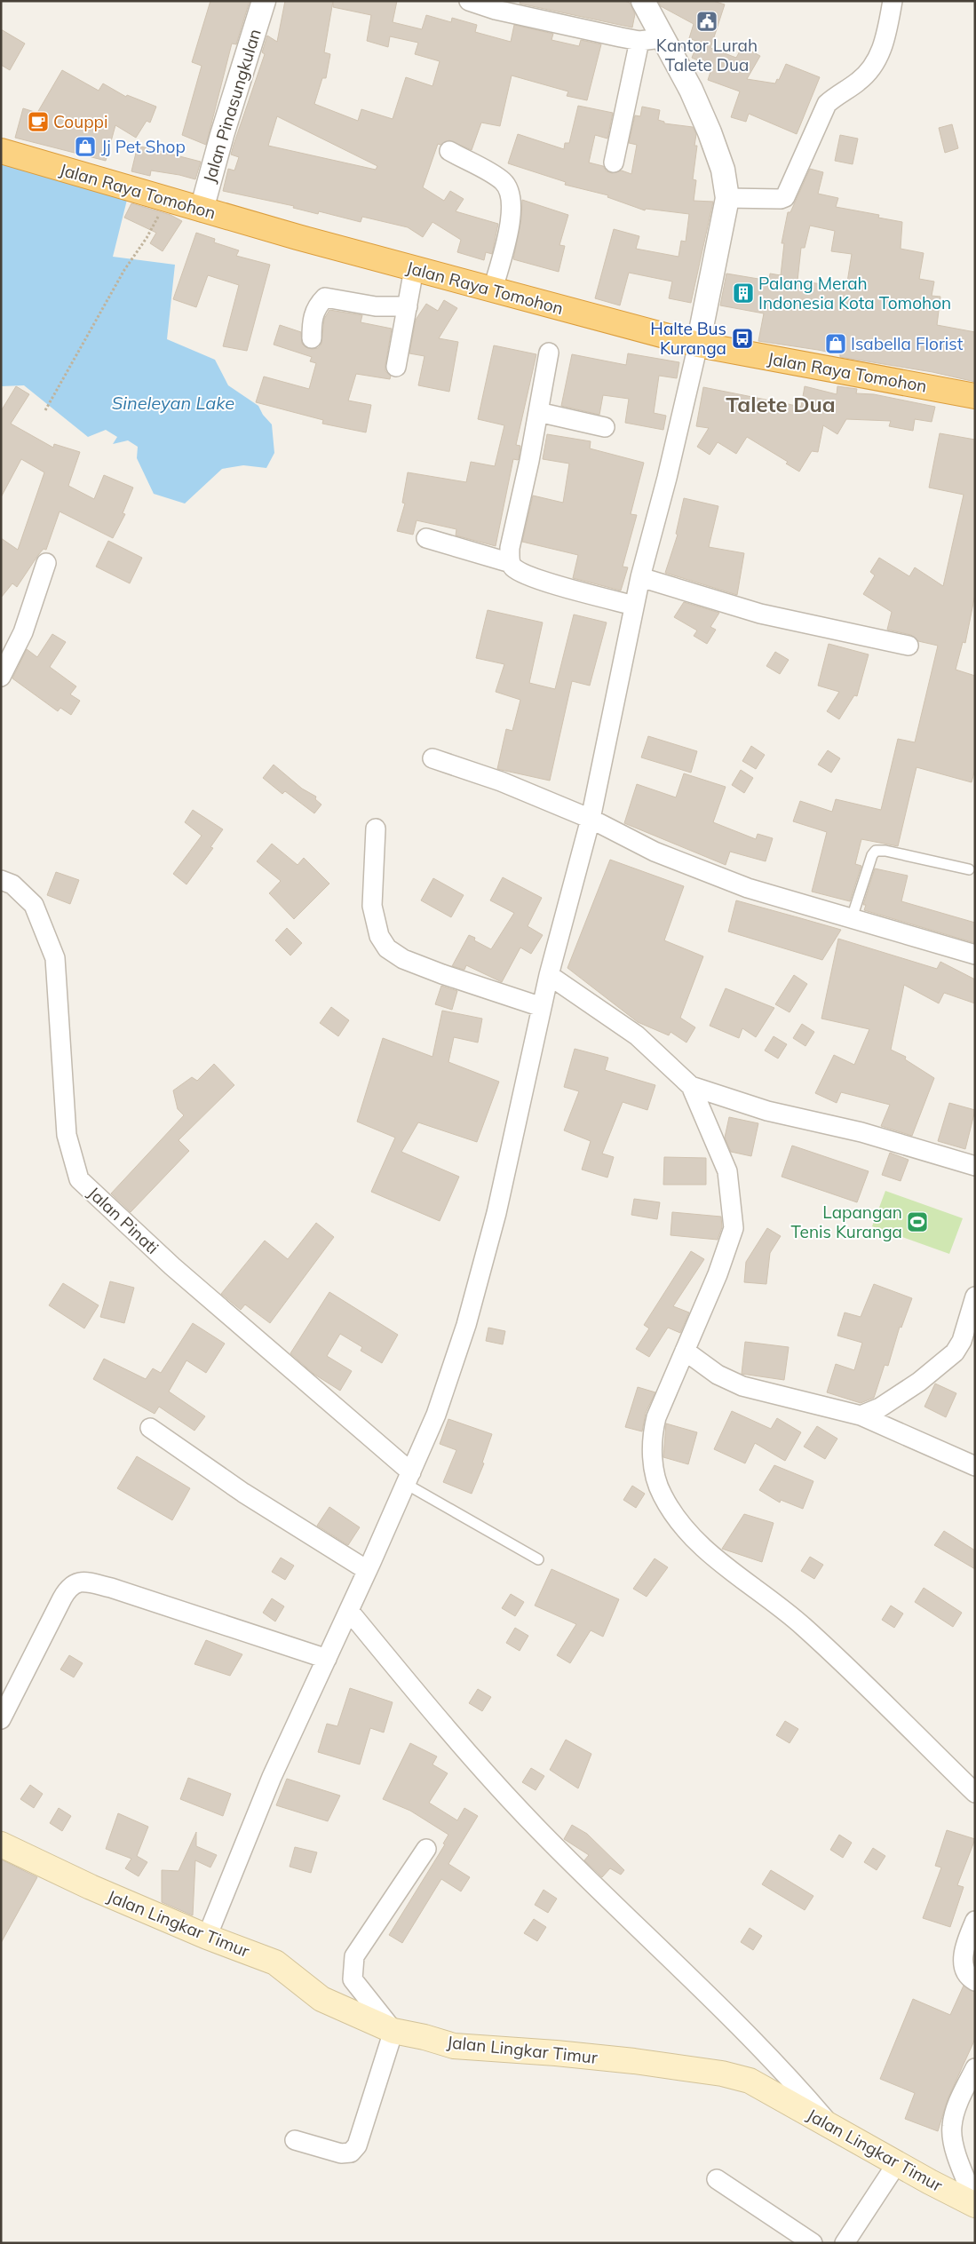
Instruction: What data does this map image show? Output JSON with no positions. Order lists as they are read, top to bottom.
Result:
{
  "streets": {
    "highway": ["Jalan Raya Tomohon"],
    "main road": ["Jalan Lingkar Timur"],
    "street": ["Jalan Pinasungkulan", "Jalan Pinati"]
  },
  "crossings": [
    ["Jalan Pinasungkulan", "Jalan Raya Tomohon"]
  ],
  "districts": ["Talete Dua"],
  "water": ["Sineleyan Lake"],
  "places": {
    "public building": ["Kantor Lurah Talete Dua"],
    "cafe": ["Couppi"],
    "shop": ["Jj Pet Shop", "Isabella Florist"],
    "building": ["Palang Merah Indonesia Kota Tomohon"],
    "bus stop": ["Halte Bus Kuranga"],
    "sports": ["Lapangan Tenis Kuranga"]
  }
}
